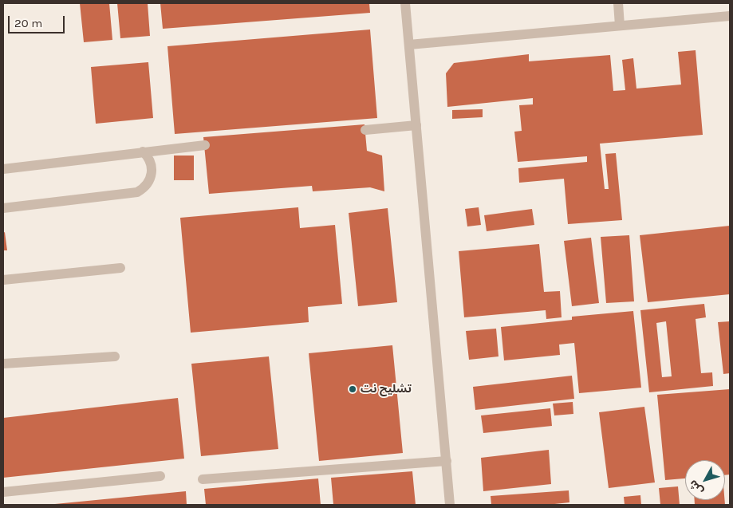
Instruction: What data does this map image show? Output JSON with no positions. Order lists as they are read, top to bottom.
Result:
{
  "places": ["تشليح نت"],
  "scale_bar": "20 m",
  "north": "bottom left"
}
